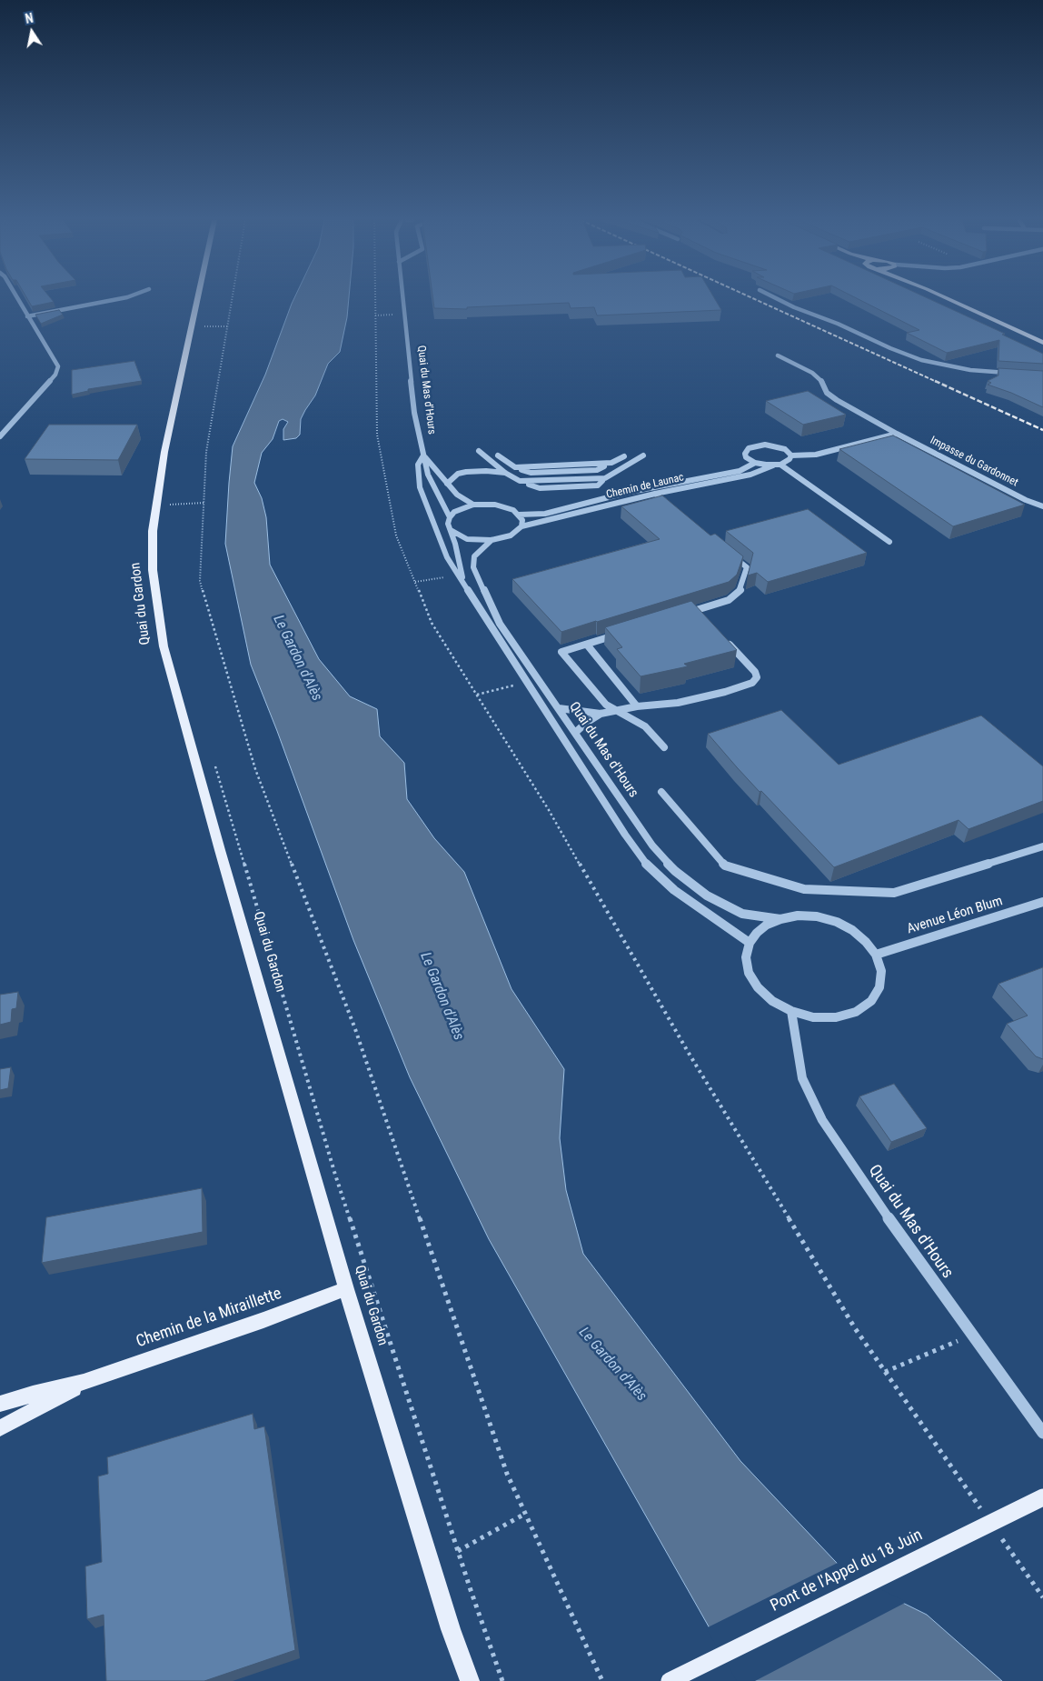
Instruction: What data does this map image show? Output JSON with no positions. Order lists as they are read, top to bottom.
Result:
{
  "streets": {
    "main road": ["Quai du Gardon", "Chemin de la Miraillette", "Pont de l'Appel du 18 Juin"],
    "street": [
      "Quai du Mas d'Hours",
      "Impasse du Gardonnet",
      "Chemin de Launac",
      "Avenue Léon Blum"
    ]
  },
  "crossings": [
    ["Quai du Mas d'Hours", "Avenue Léon Blum"],
    ["Quai du Gardon", "Chemin de la Miraillette"]
  ],
  "water": ["Le Gardon d'Alès"],
  "north": "top"
}
